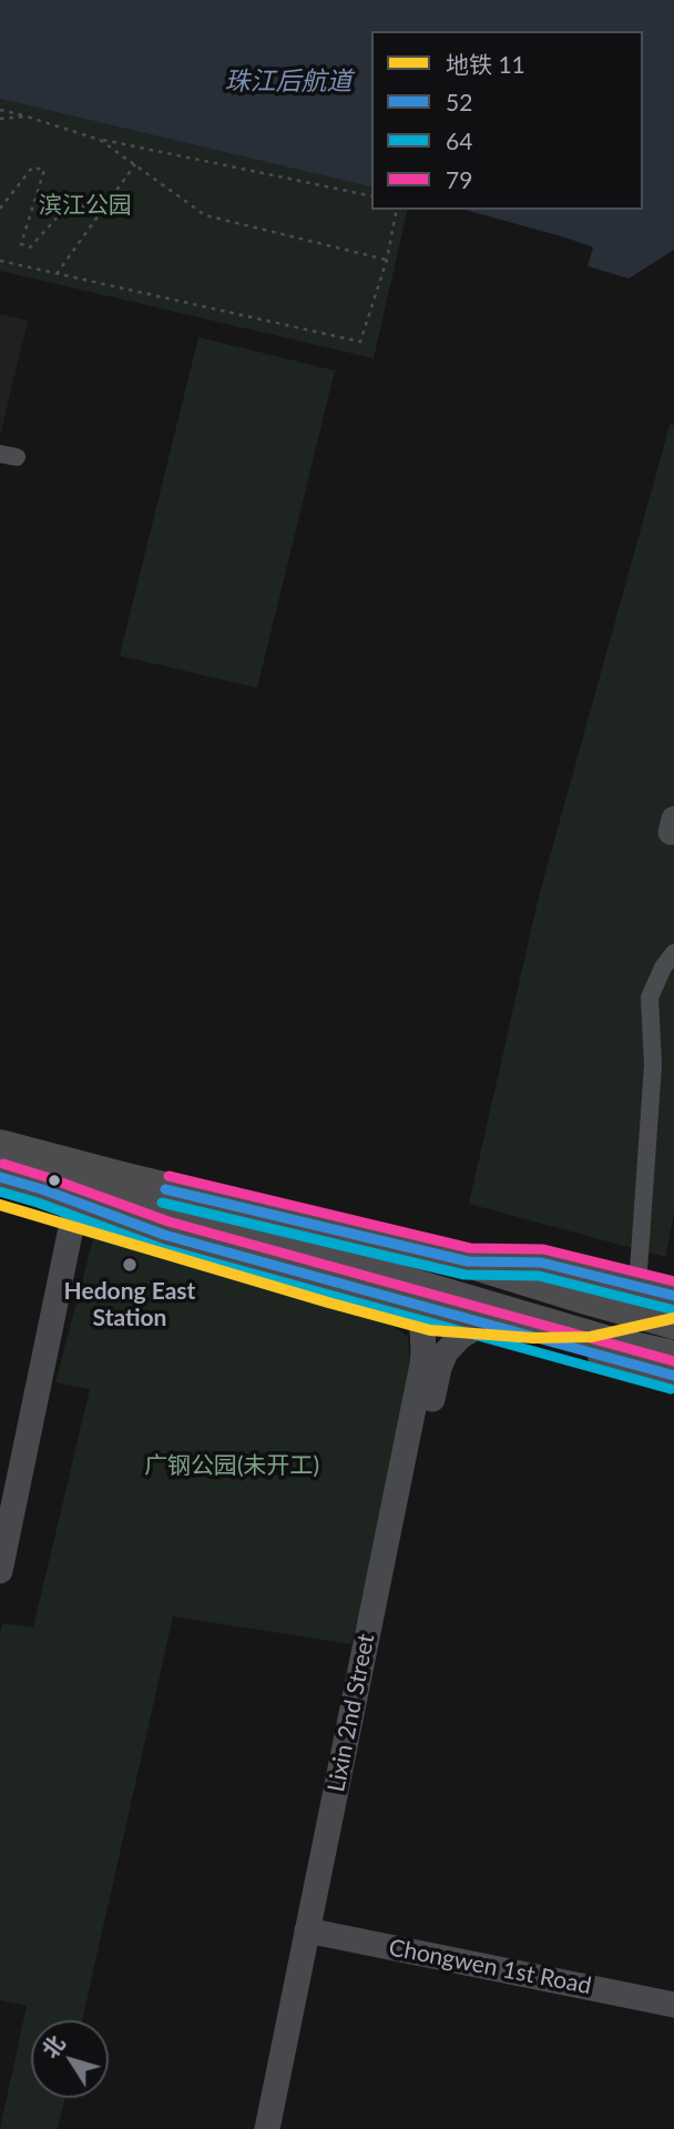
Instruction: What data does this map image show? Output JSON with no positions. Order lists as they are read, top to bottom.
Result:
{
  "streets": {
    "street": ["Lixin 2nd Street", "Chongwen 1st Road"]
  },
  "crossings": [
    ["Lixin 2nd Street", "Chongwen 1st Road"]
  ],
  "water": ["珠江后航道"],
  "parks": ["滨江公园", "广钢公园(未开工)"],
  "places": ["Hedong East Station"],
  "lines": [
    "transit line 79",
    "transit line 52",
    "transit line 64",
    "metro line 11"
  ],
  "legend": [
    "地铁 11",
    "52",
    "64",
    "79"
  ],
  "north": "top left"
}
